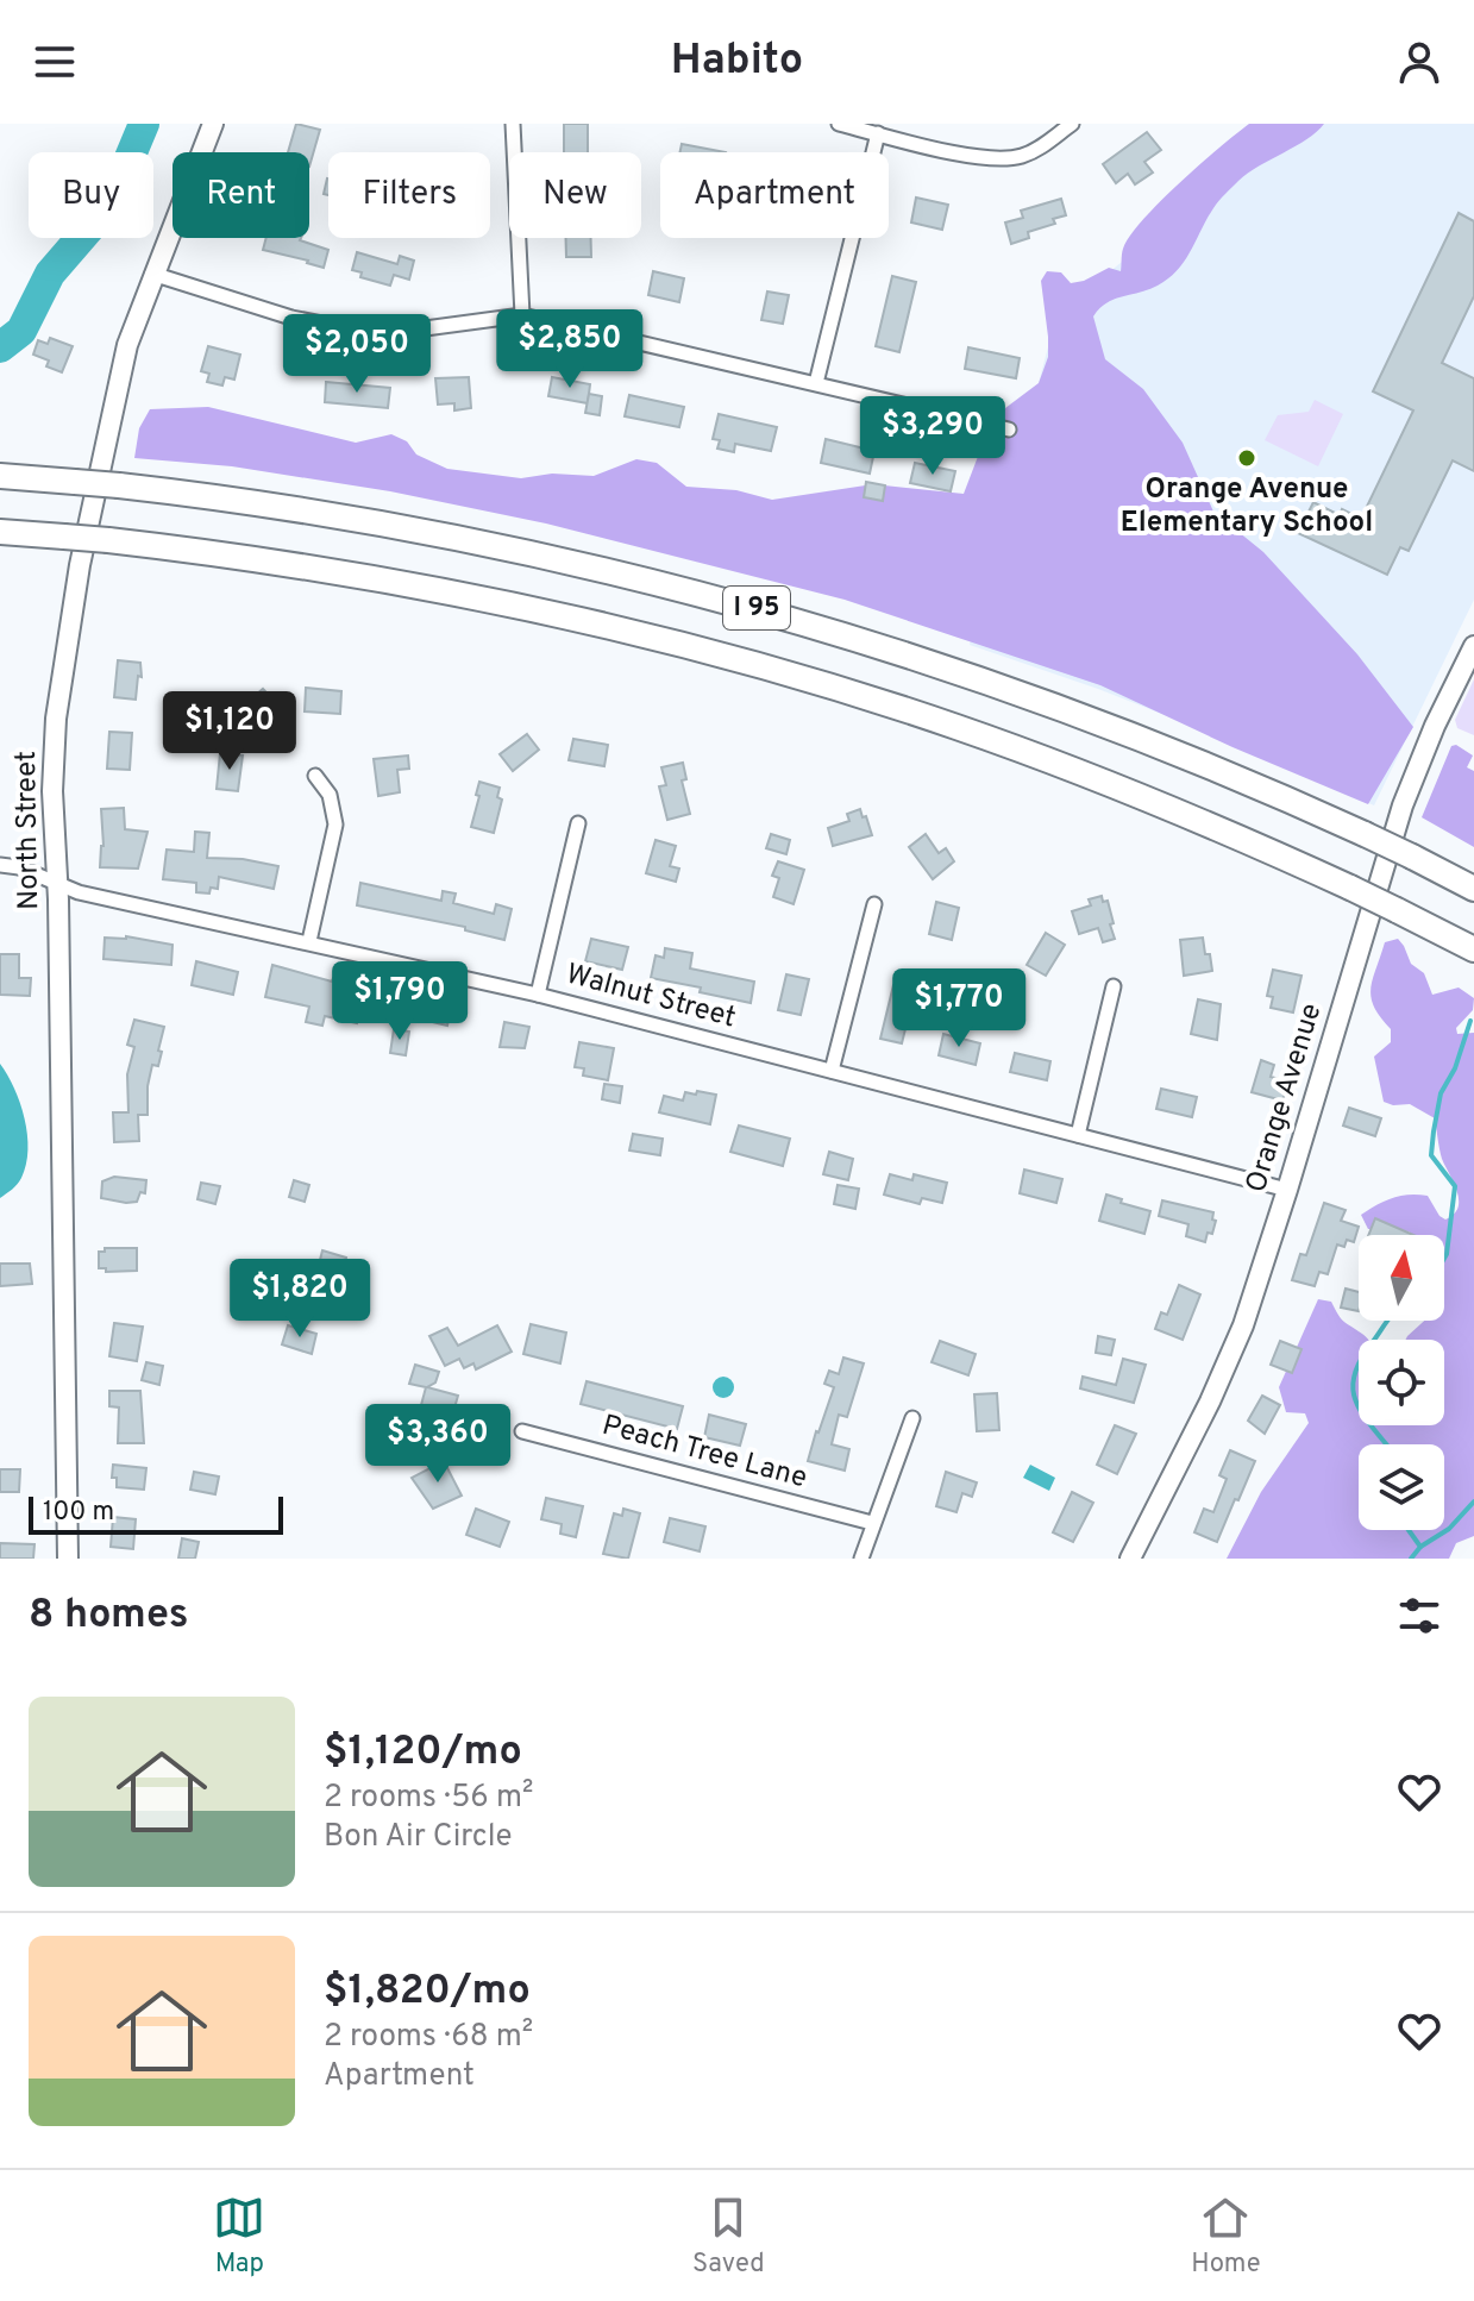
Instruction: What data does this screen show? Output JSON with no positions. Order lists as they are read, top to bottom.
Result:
{
  "streets": {
    "highway": ["I 95"],
    "main road": ["North Street", "Orange Avenue"],
    "street": ["Walnut Street", "Peach Tree Lane"]
  },
  "crossings": [
    ["North Street", "Walnut Street"],
    ["Walnut Street", "Orange Avenue"]
  ],
  "places": ["Orange Avenue Elementary School"],
  "scale_bar": "100 m",
  "north": "top",
  "page": {
    "header": "Habito",
    "chip": [
      "Buy",
      "Rent",
      "Filters",
      "New",
      "Apartment"
    ],
    "price": [
      "$2,850",
      "$2,050",
      "$3,290",
      "$1,120",
      "$1,790",
      "$1,770",
      "$1,820",
      "$3,360"
    ],
    "scale": "100 m",
    "heading": "8 homes",
    "list": [
      {
        "name": "$1,120/mo",
        "note": "2 rooms · 56 m² · Bon Air Circle"
      },
      {
        "name": "$1,820/mo",
        "note": "2 rooms · 68 m² · Apartment"
      }
    ],
    "tabs": ["Map", "Saved", "Home"]
  }
}
